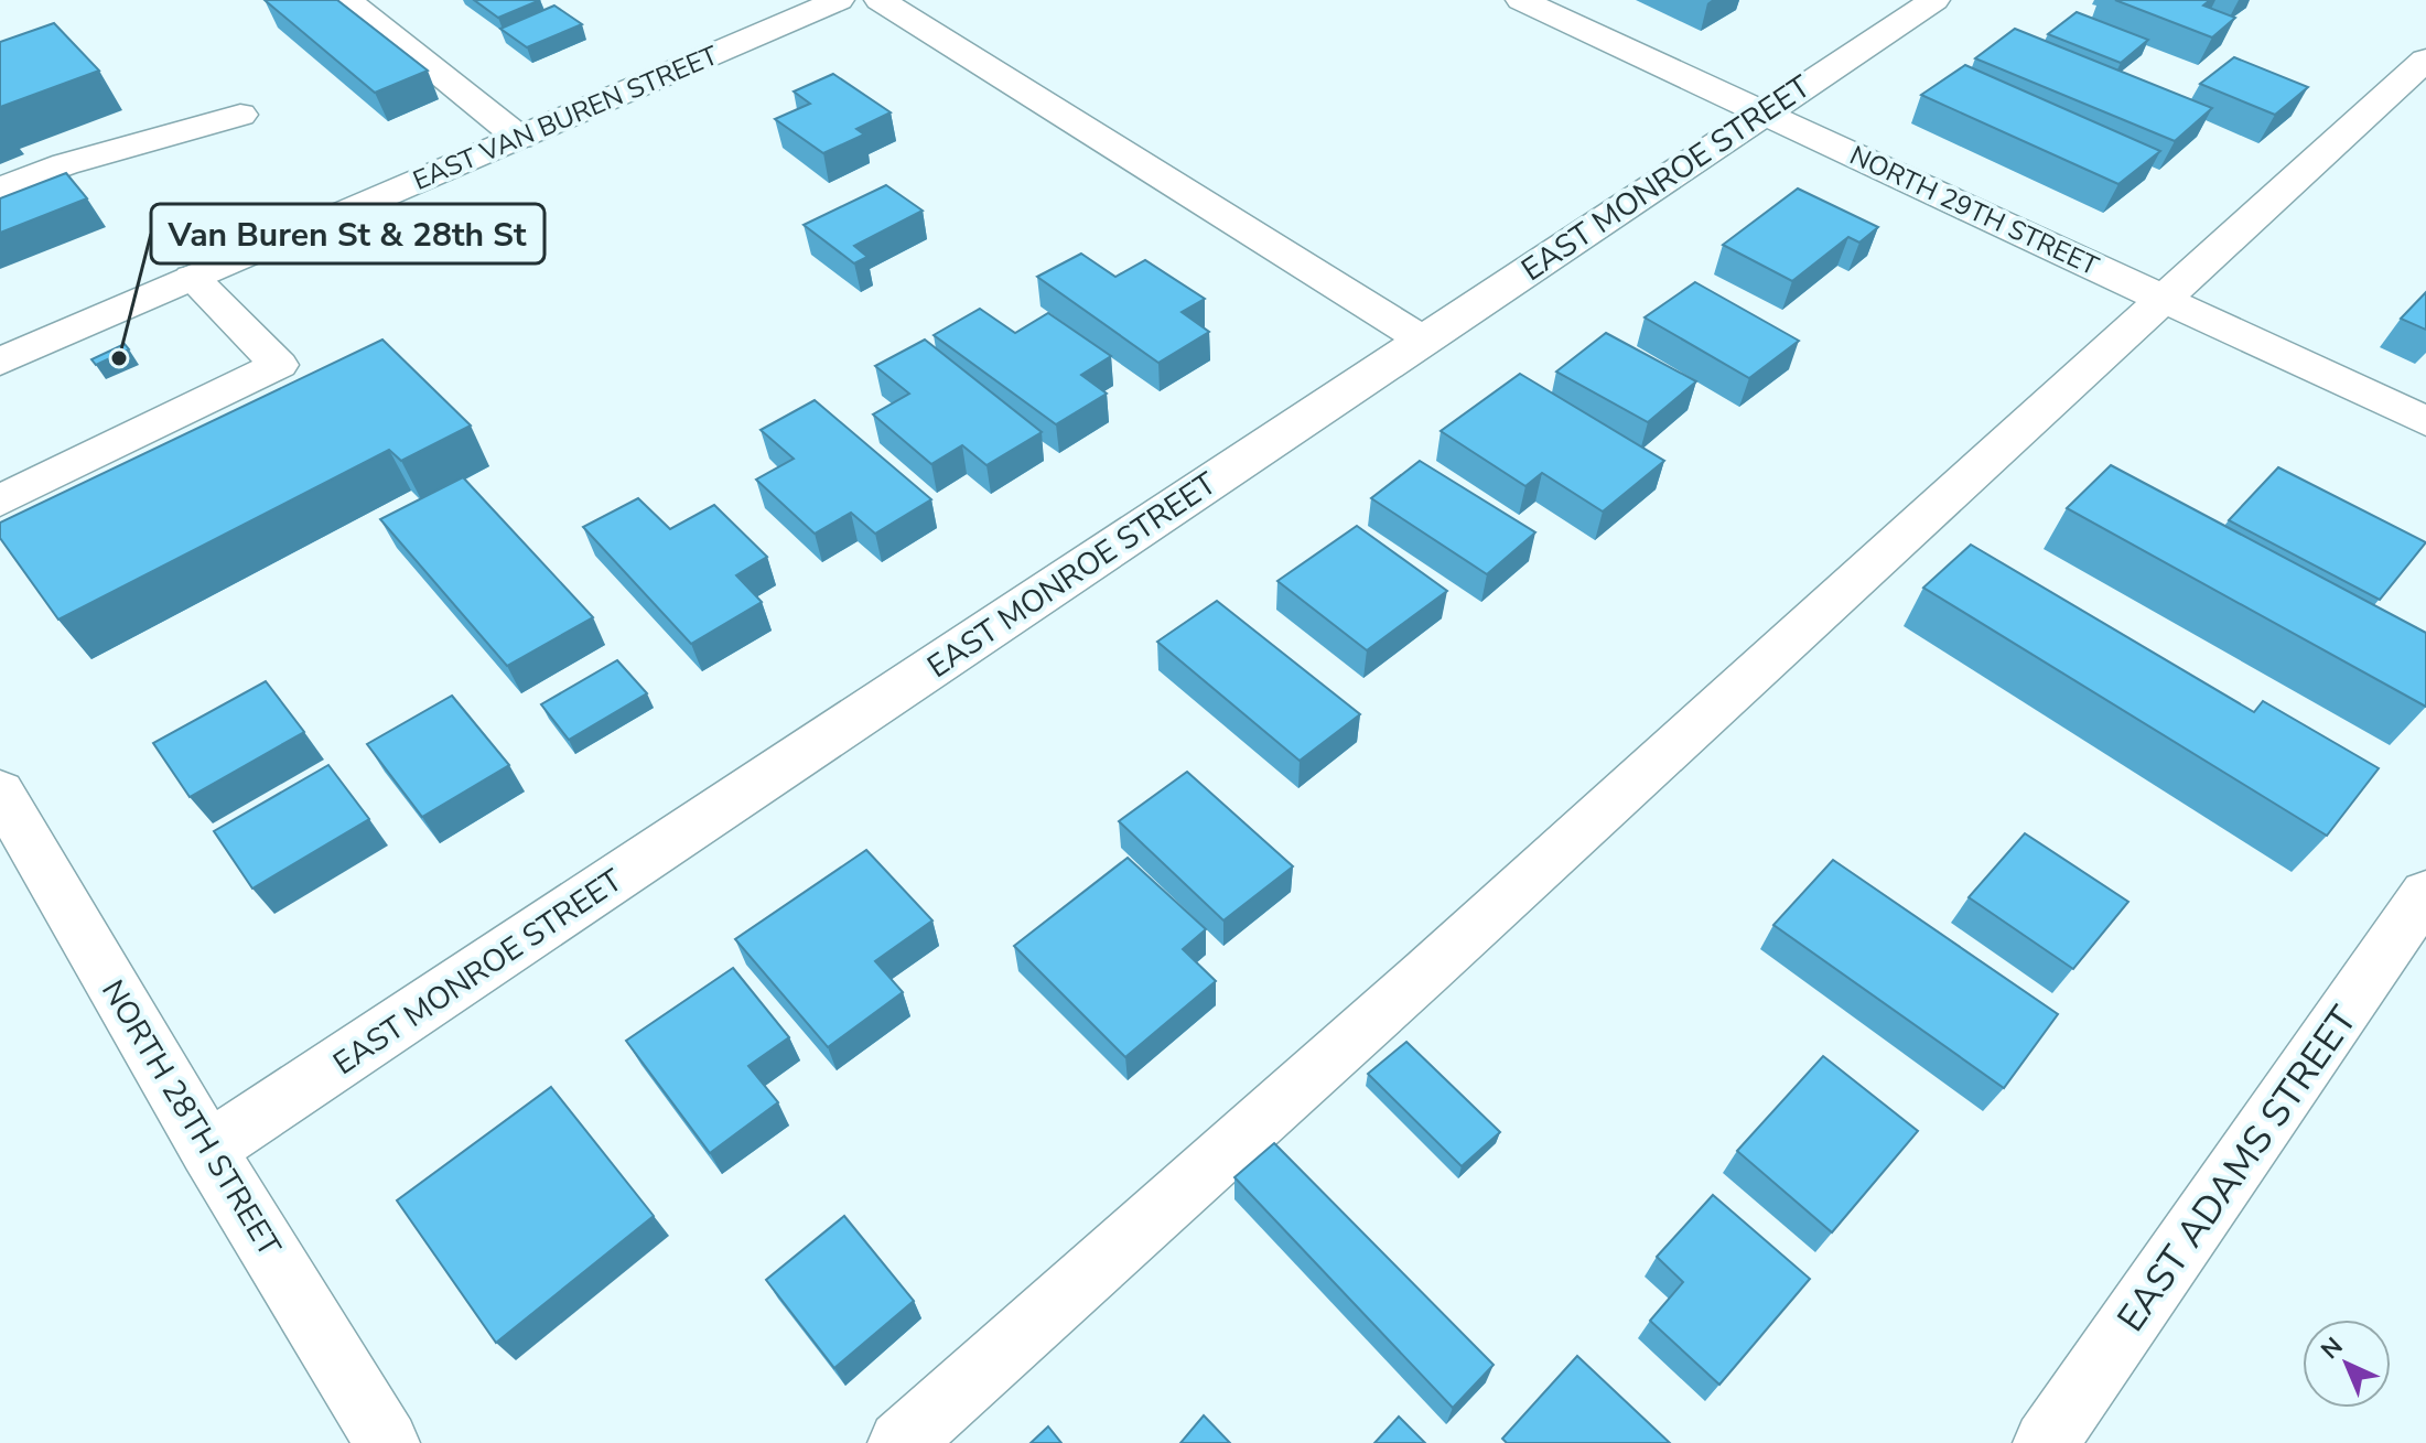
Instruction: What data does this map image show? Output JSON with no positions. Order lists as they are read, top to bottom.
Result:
{
  "streets": {
    "street": [
      "EAST VAN BUREN STREET",
      "EAST MONROE STREET",
      "NORTH 29TH STREET",
      "NORTH 28TH STREET",
      "EAST ADAMS STREET"
    ]
  },
  "crossings": [
    ["EAST MONROE STREET", "NORTH 29TH STREET"],
    ["EAST MONROE STREET", "NORTH 28TH STREET"]
  ],
  "places": ["Van Buren St & 28th St"],
  "north": "top left"
}
